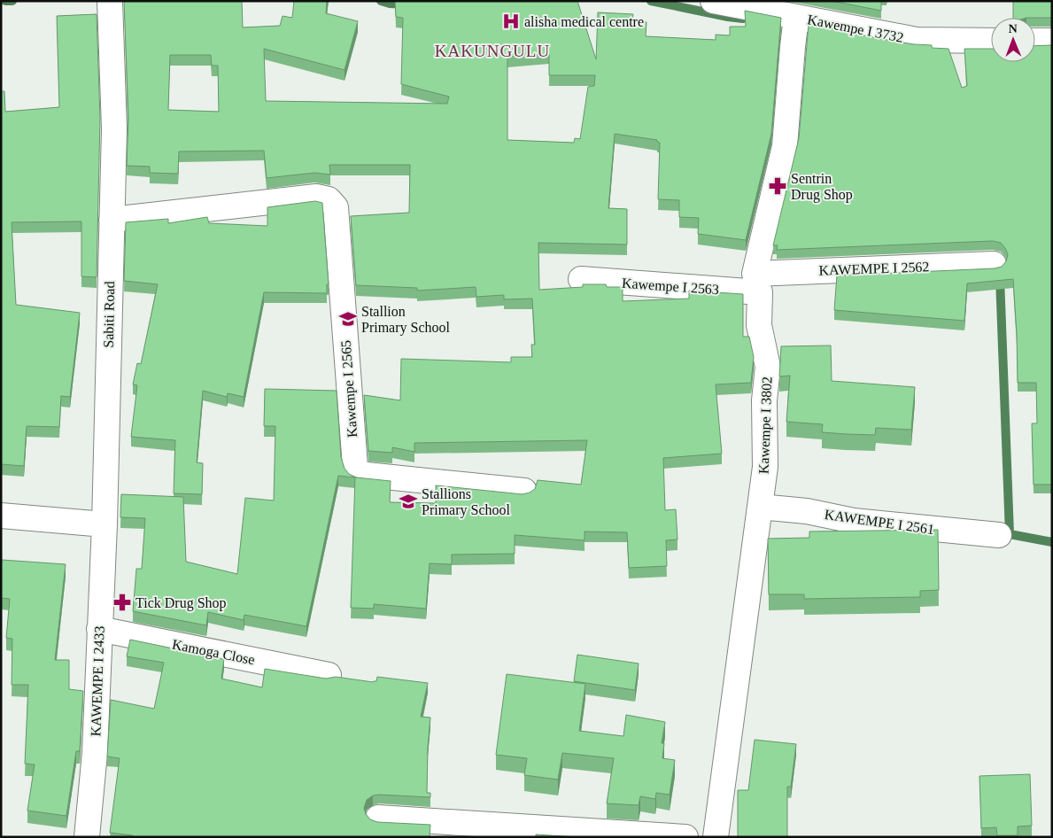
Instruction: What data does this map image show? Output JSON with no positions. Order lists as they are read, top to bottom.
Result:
{
  "streets": {
    "street": [
      "Kawempe I 3732",
      "KAWEMPE I 2562",
      "Kawempe I 2563",
      "Sabiti Road",
      "Kawempe I 2565",
      "Kawempe I 3802",
      "KAWEMPE I 2561",
      "Kamoga Close",
      "KAWEMPE I 2433"
    ]
  },
  "crossings": [
    ["Kawempe I 3732", "Kawempe I 3802"],
    ["KAWEMPE I 2562", "Kawempe I 2563"],
    ["KAWEMPE I 2562", "Kawempe I 3802"],
    ["Kawempe I 2563", "Kawempe I 3802"],
    ["Sabiti Road", "Kawempe I 2565"],
    ["Sabiti Road", "KAWEMPE I 2433"],
    ["Kawempe I 3802", "KAWEMPE I 2561"],
    ["Kamoga Close", "KAWEMPE I 2433"]
  ],
  "districts": ["KAKUNGULU"],
  "places": {
    "hospital": ["alisha medical centre"],
    "pharmacy": ["Sentrin Drug Shop", "Tick Drug Shop"],
    "school or university": ["Stallion Primary School", "Stallions Primary School"]
  },
  "north": "top"
}
